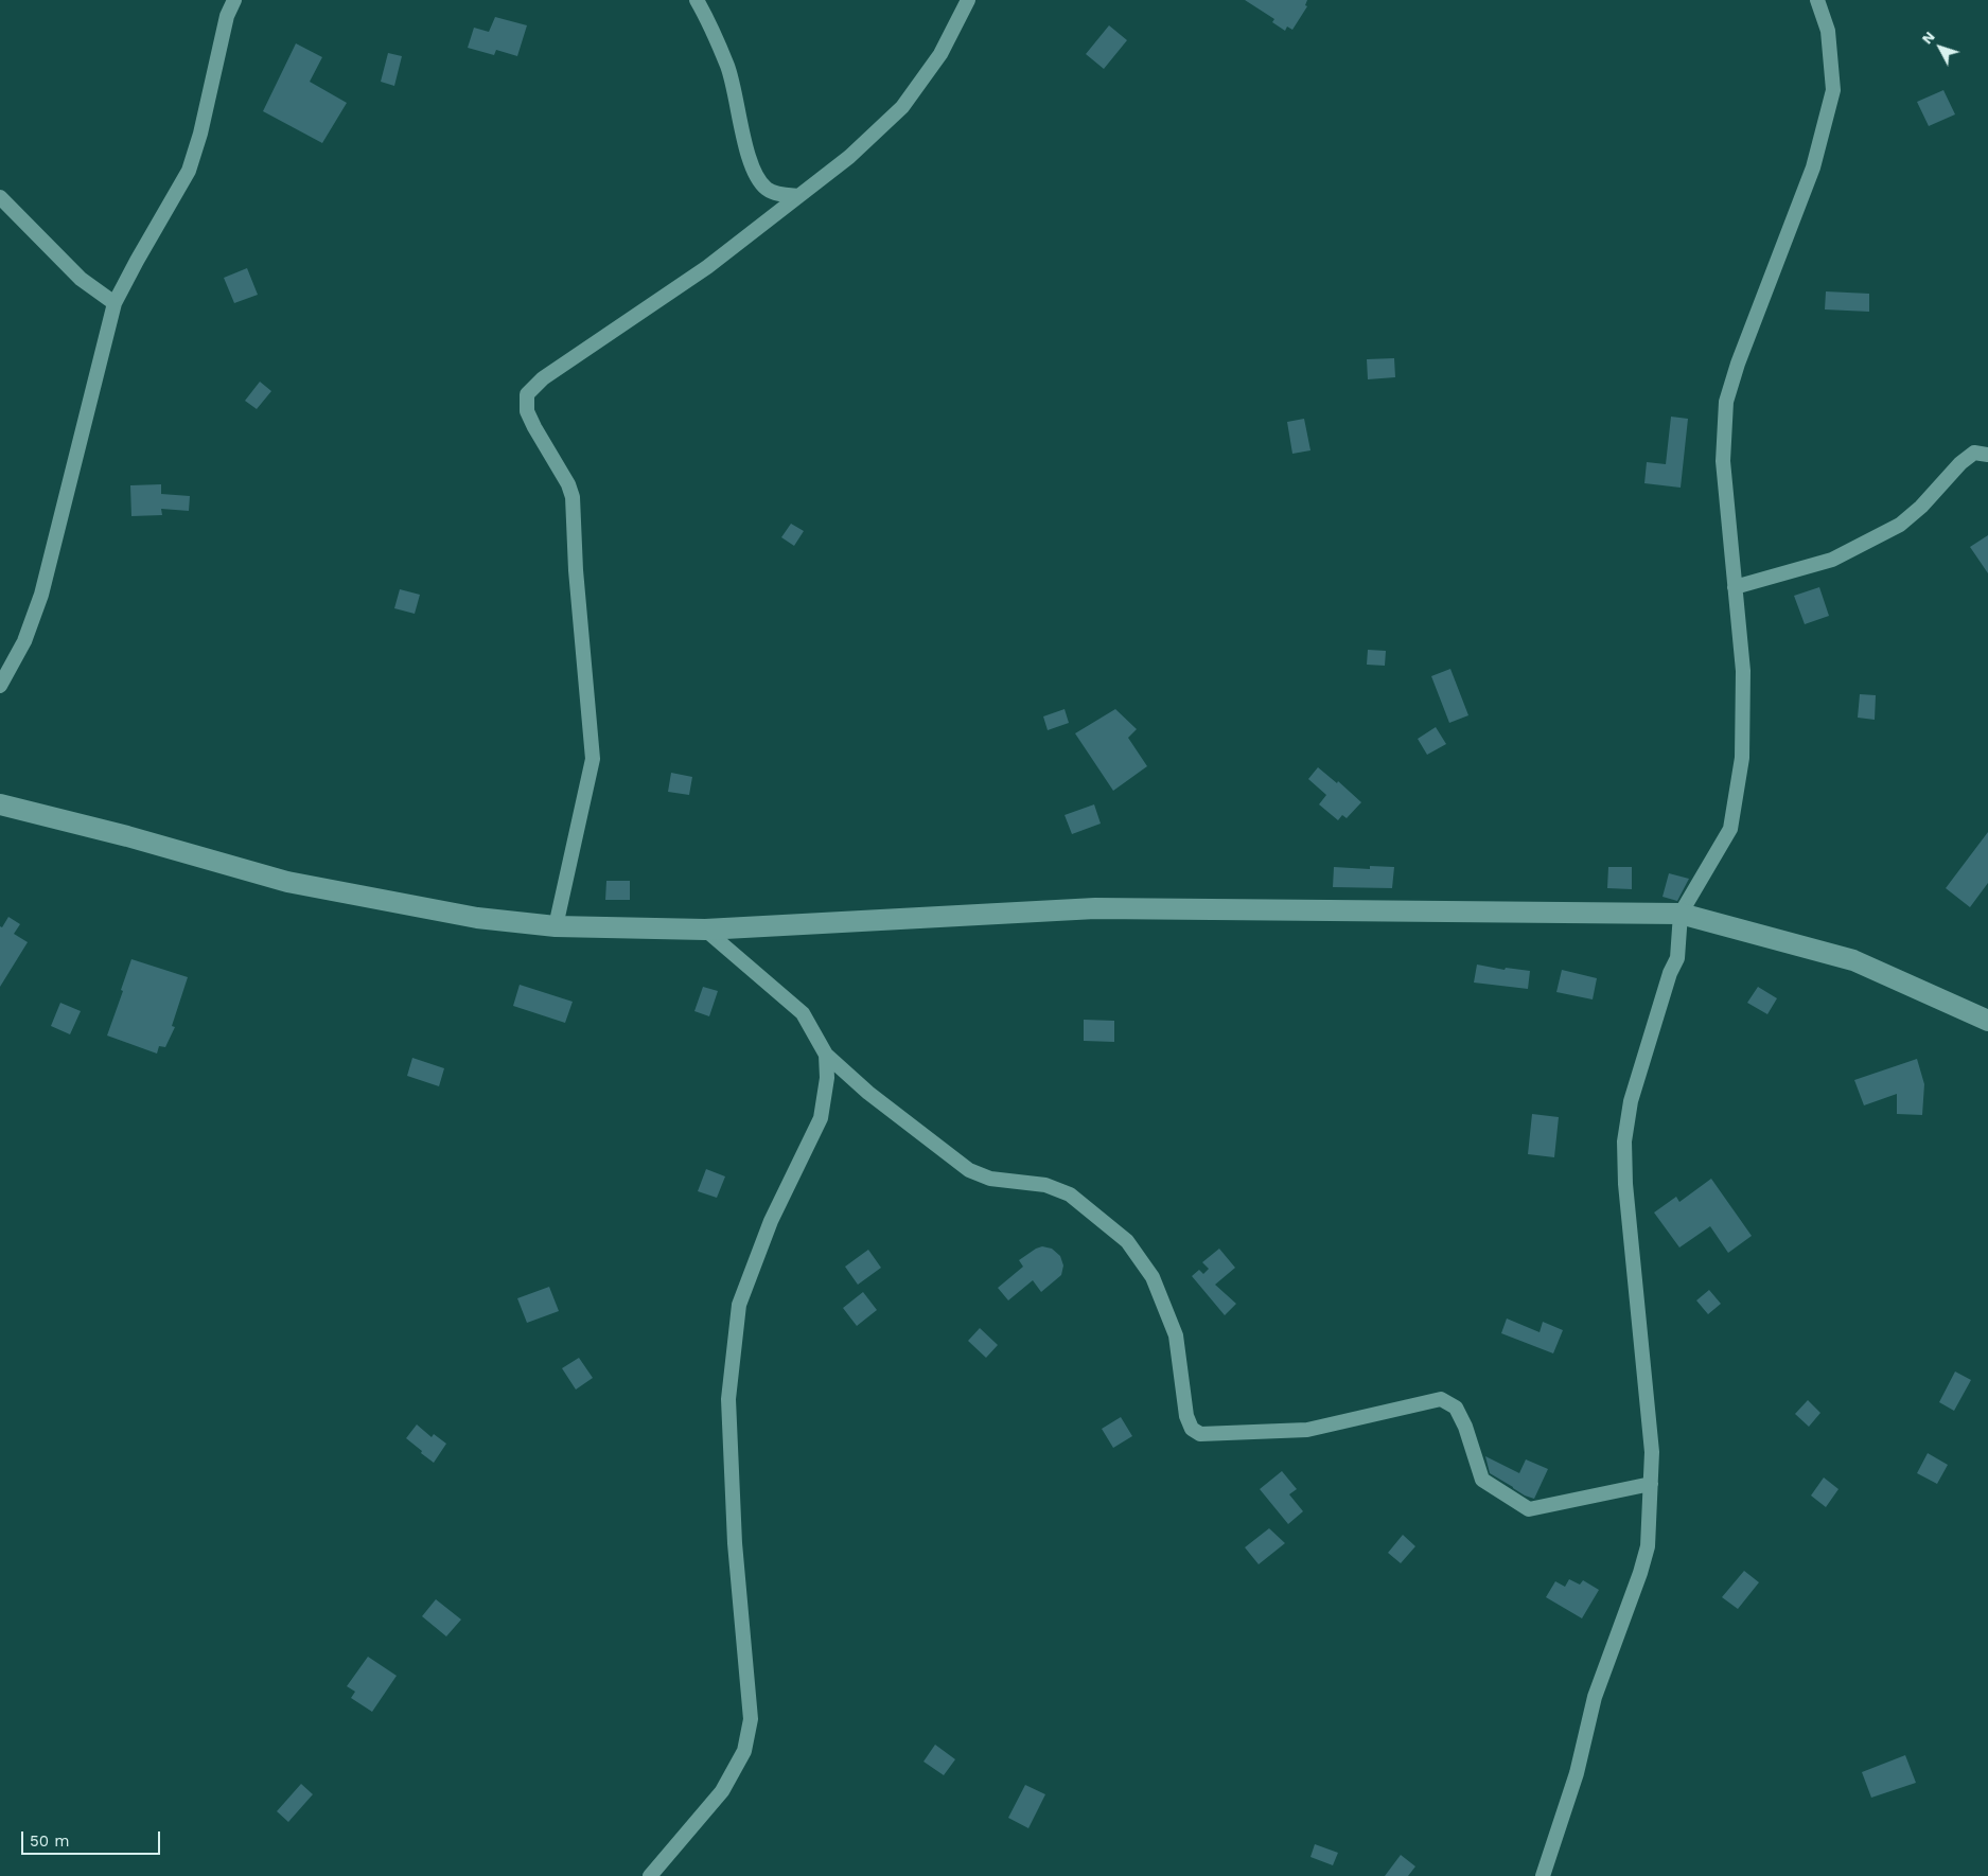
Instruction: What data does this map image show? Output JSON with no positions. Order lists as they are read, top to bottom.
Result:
{
  "scale_bar": "50 m",
  "north": "top left"
}
